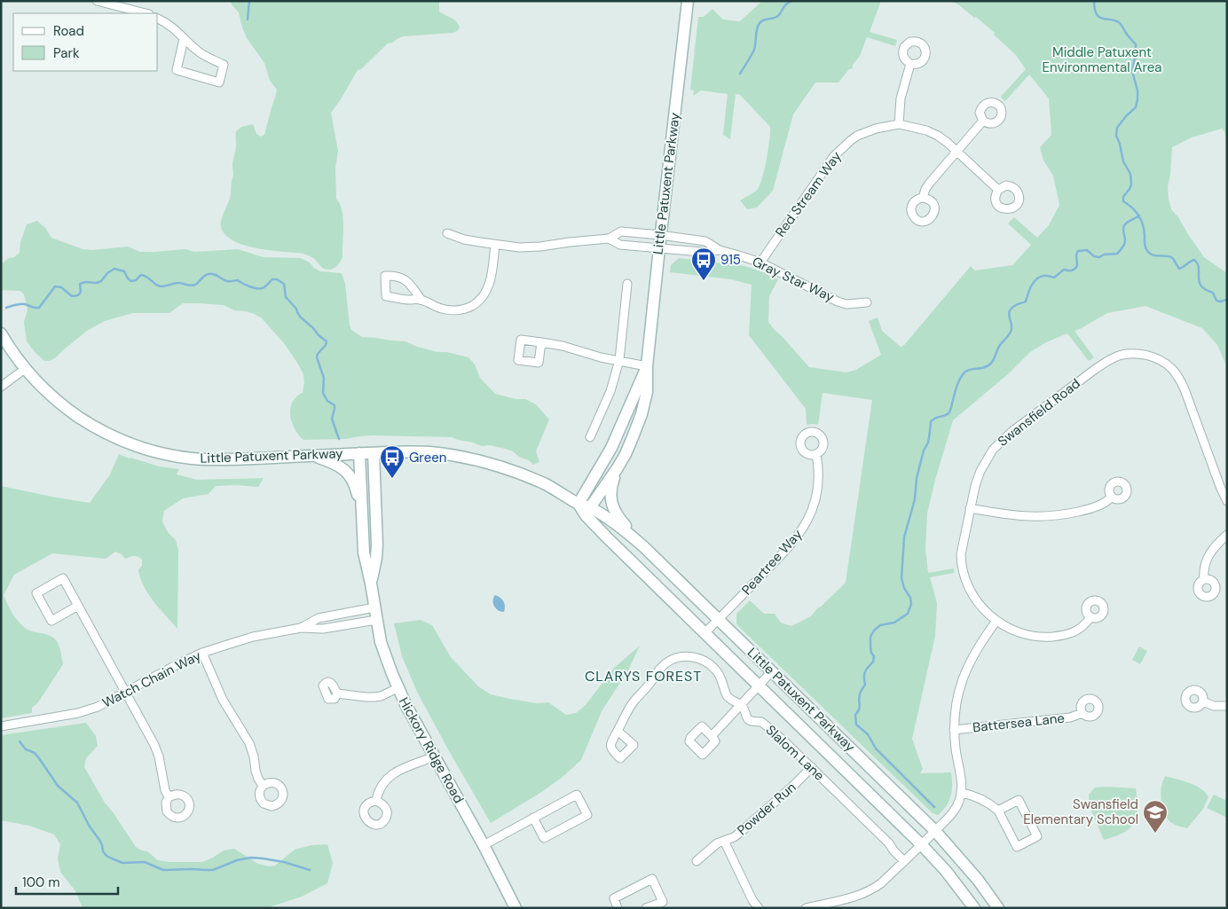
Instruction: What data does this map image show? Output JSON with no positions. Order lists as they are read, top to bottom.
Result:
{
  "streets": {
    "street": [
      "Little Patuxent Parkway",
      "Red Stream Way",
      "Gray Star Way",
      "Swansfield Road",
      "Peartree Way",
      "Watch Chain Way",
      "Battersea Lane",
      "Hickory Ridge Road",
      "Slalom Lane",
      "Powder Run"
    ]
  },
  "crossings": [
    ["Little Patuxent Parkway", "Gray Star Way"],
    ["Little Patuxent Parkway", "Peartree Way"],
    ["Little Patuxent Parkway", "Hickory Ridge Road"],
    ["Red Stream Way", "Gray Star Way"],
    ["Watch Chain Way", "Hickory Ridge Road"],
    ["Slalom Lane", "Powder Run"]
  ],
  "districts": ["CLARYS FOREST"],
  "parks": ["Middle Patuxent Environmental Area"],
  "places": {
    "bus stop": ["915", "Green"],
    "school or university": ["Swansfield Elementary School"]
  },
  "legend": ["Road", "Park"],
  "scale_bar": "100 m"
}
